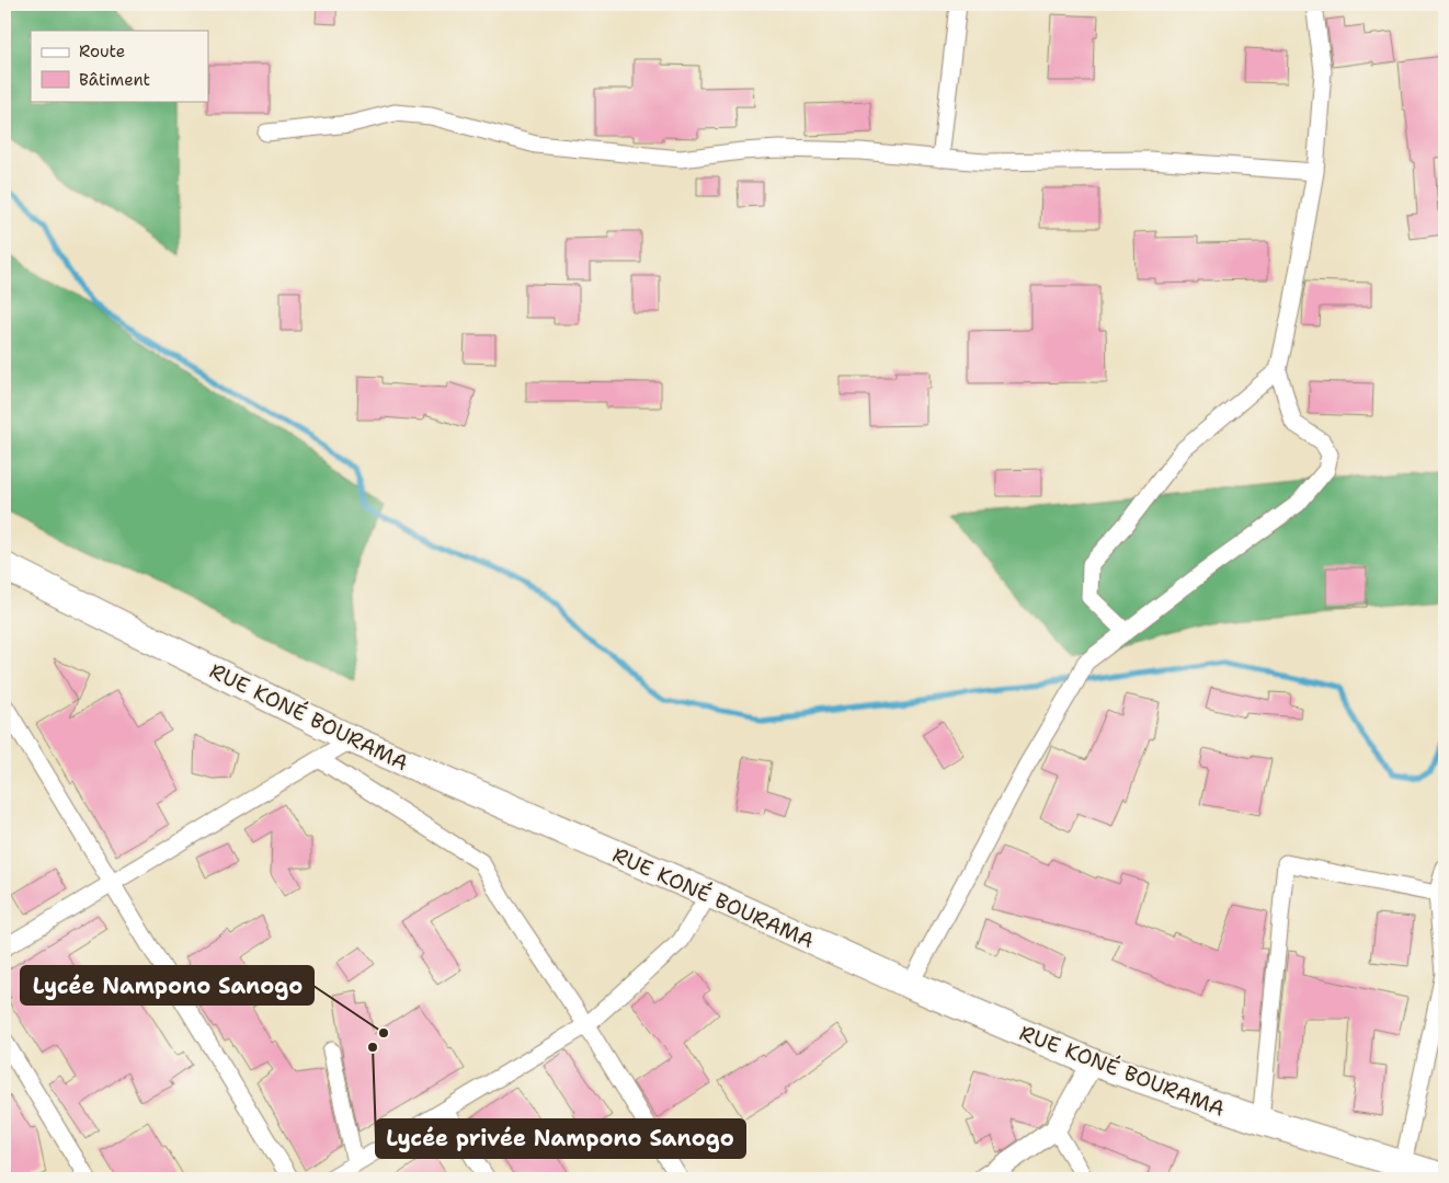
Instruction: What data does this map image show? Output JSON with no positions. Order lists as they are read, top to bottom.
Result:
{
  "streets": {
    "highway": ["RUE KONÉ BOURAMA"]
  },
  "places": ["Lycée Nampono Sanogo", "Lycée privée Nampono Sanogo"],
  "legend": ["Route", "Bâtiment"]
}
